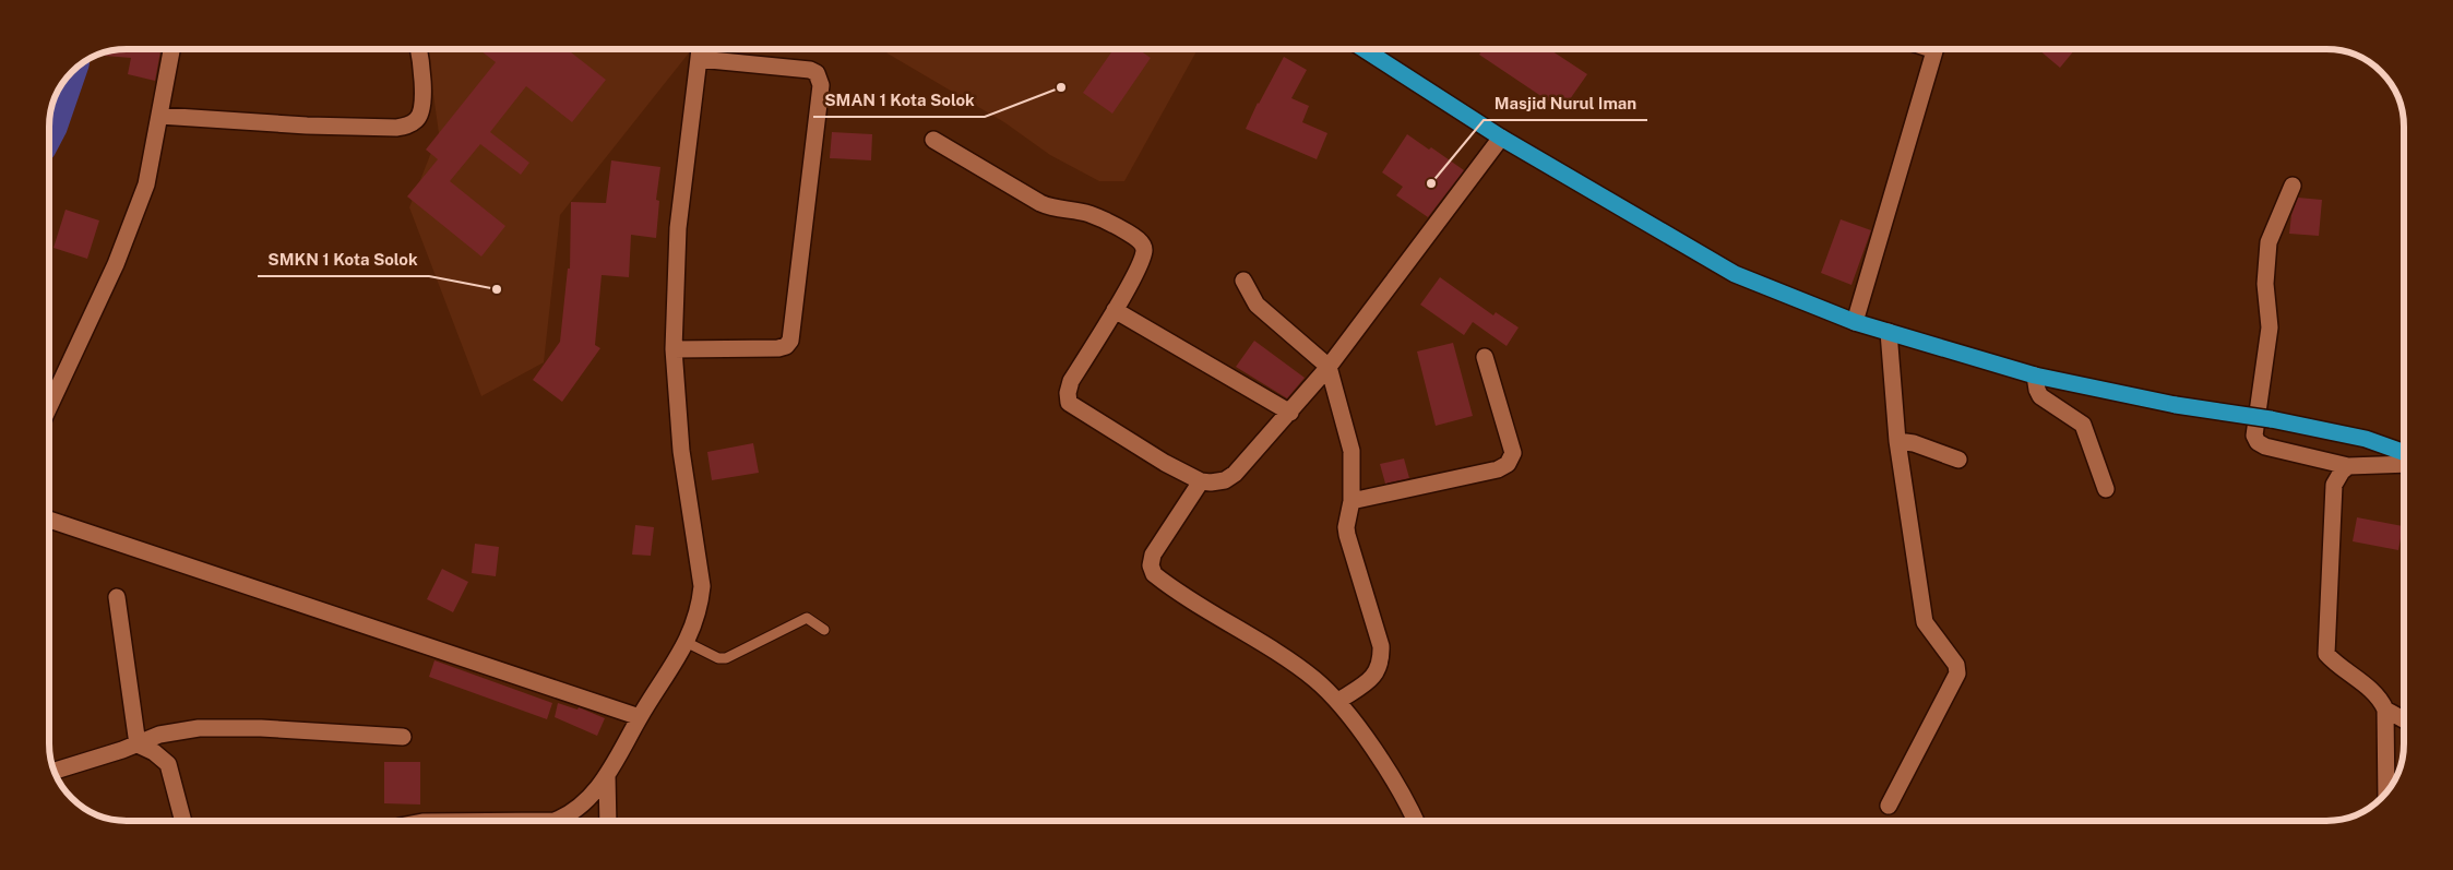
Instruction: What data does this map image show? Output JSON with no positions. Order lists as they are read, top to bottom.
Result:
{
  "places": ["SMAN 1 Kota Solok", "Masjid Nurul Iman", "SMKN 1 Kota Solok"]
}
